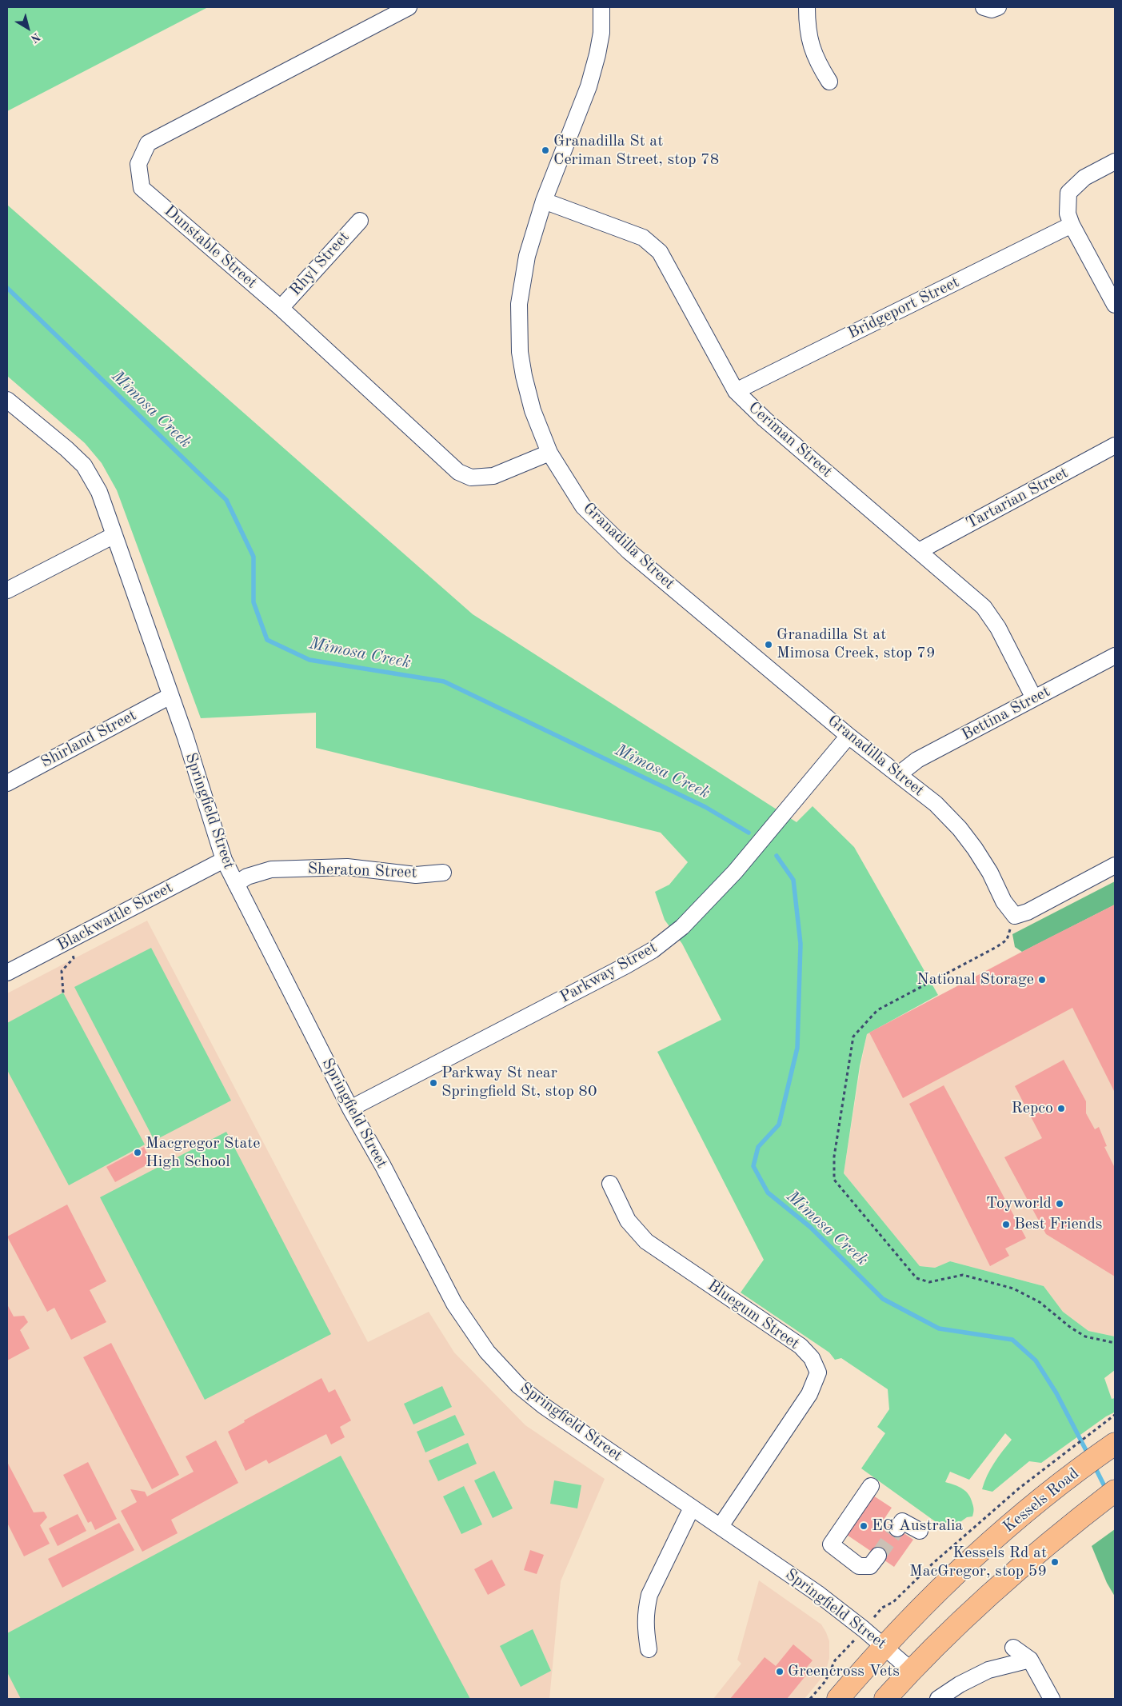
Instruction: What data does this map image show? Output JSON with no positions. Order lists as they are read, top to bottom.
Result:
{
  "streets": {
    "highway": ["Kessels Road"],
    "street": [
      "Dunstable Street",
      "Rhyl Street",
      "Bridgeport Street",
      "Ceriman Street",
      "Tartarian Street",
      "Granadilla Street",
      "Bettina Street",
      "Shirland Street",
      "Springfield Street",
      "Sheraton Street",
      "Blackwattle Street",
      "Parkway Street",
      "Bluegum Street"
    ]
  },
  "crossings": [
    ["Dunstable Street", "Rhyl Street"],
    ["Dunstable Street", "Granadilla Street"],
    ["Bridgeport Street", "Ceriman Street"],
    ["Ceriman Street", "Tartarian Street"],
    ["Ceriman Street", "Granadilla Street"],
    ["Ceriman Street", "Bettina Street"],
    ["Granadilla Street", "Bettina Street"],
    ["Granadilla Street", "Parkway Street"],
    ["Shirland Street", "Springfield Street"],
    ["Springfield Street", "Sheraton Street"],
    ["Springfield Street", "Blackwattle Street"],
    ["Springfield Street", "Parkway Street"],
    ["Springfield Street", "Bluegum Street"],
    ["Springfield Street", "Kessels Road"]
  ],
  "water": ["Mimosa Creek"],
  "places": [
    "Granadilla St at Ceriman Street, stop 78",
    "Granadilla St at Mimosa Creek, stop 79",
    "National Storage",
    "Parkway St near Springfield St, stop 80",
    "Repco",
    "Macgregor State High School",
    "Toyworld",
    "Best Friends",
    "EG Australia",
    "Kessels Rd at MacGregor, stop 59",
    "Greencross Vets"
  ],
  "north": "bottom right"
}
